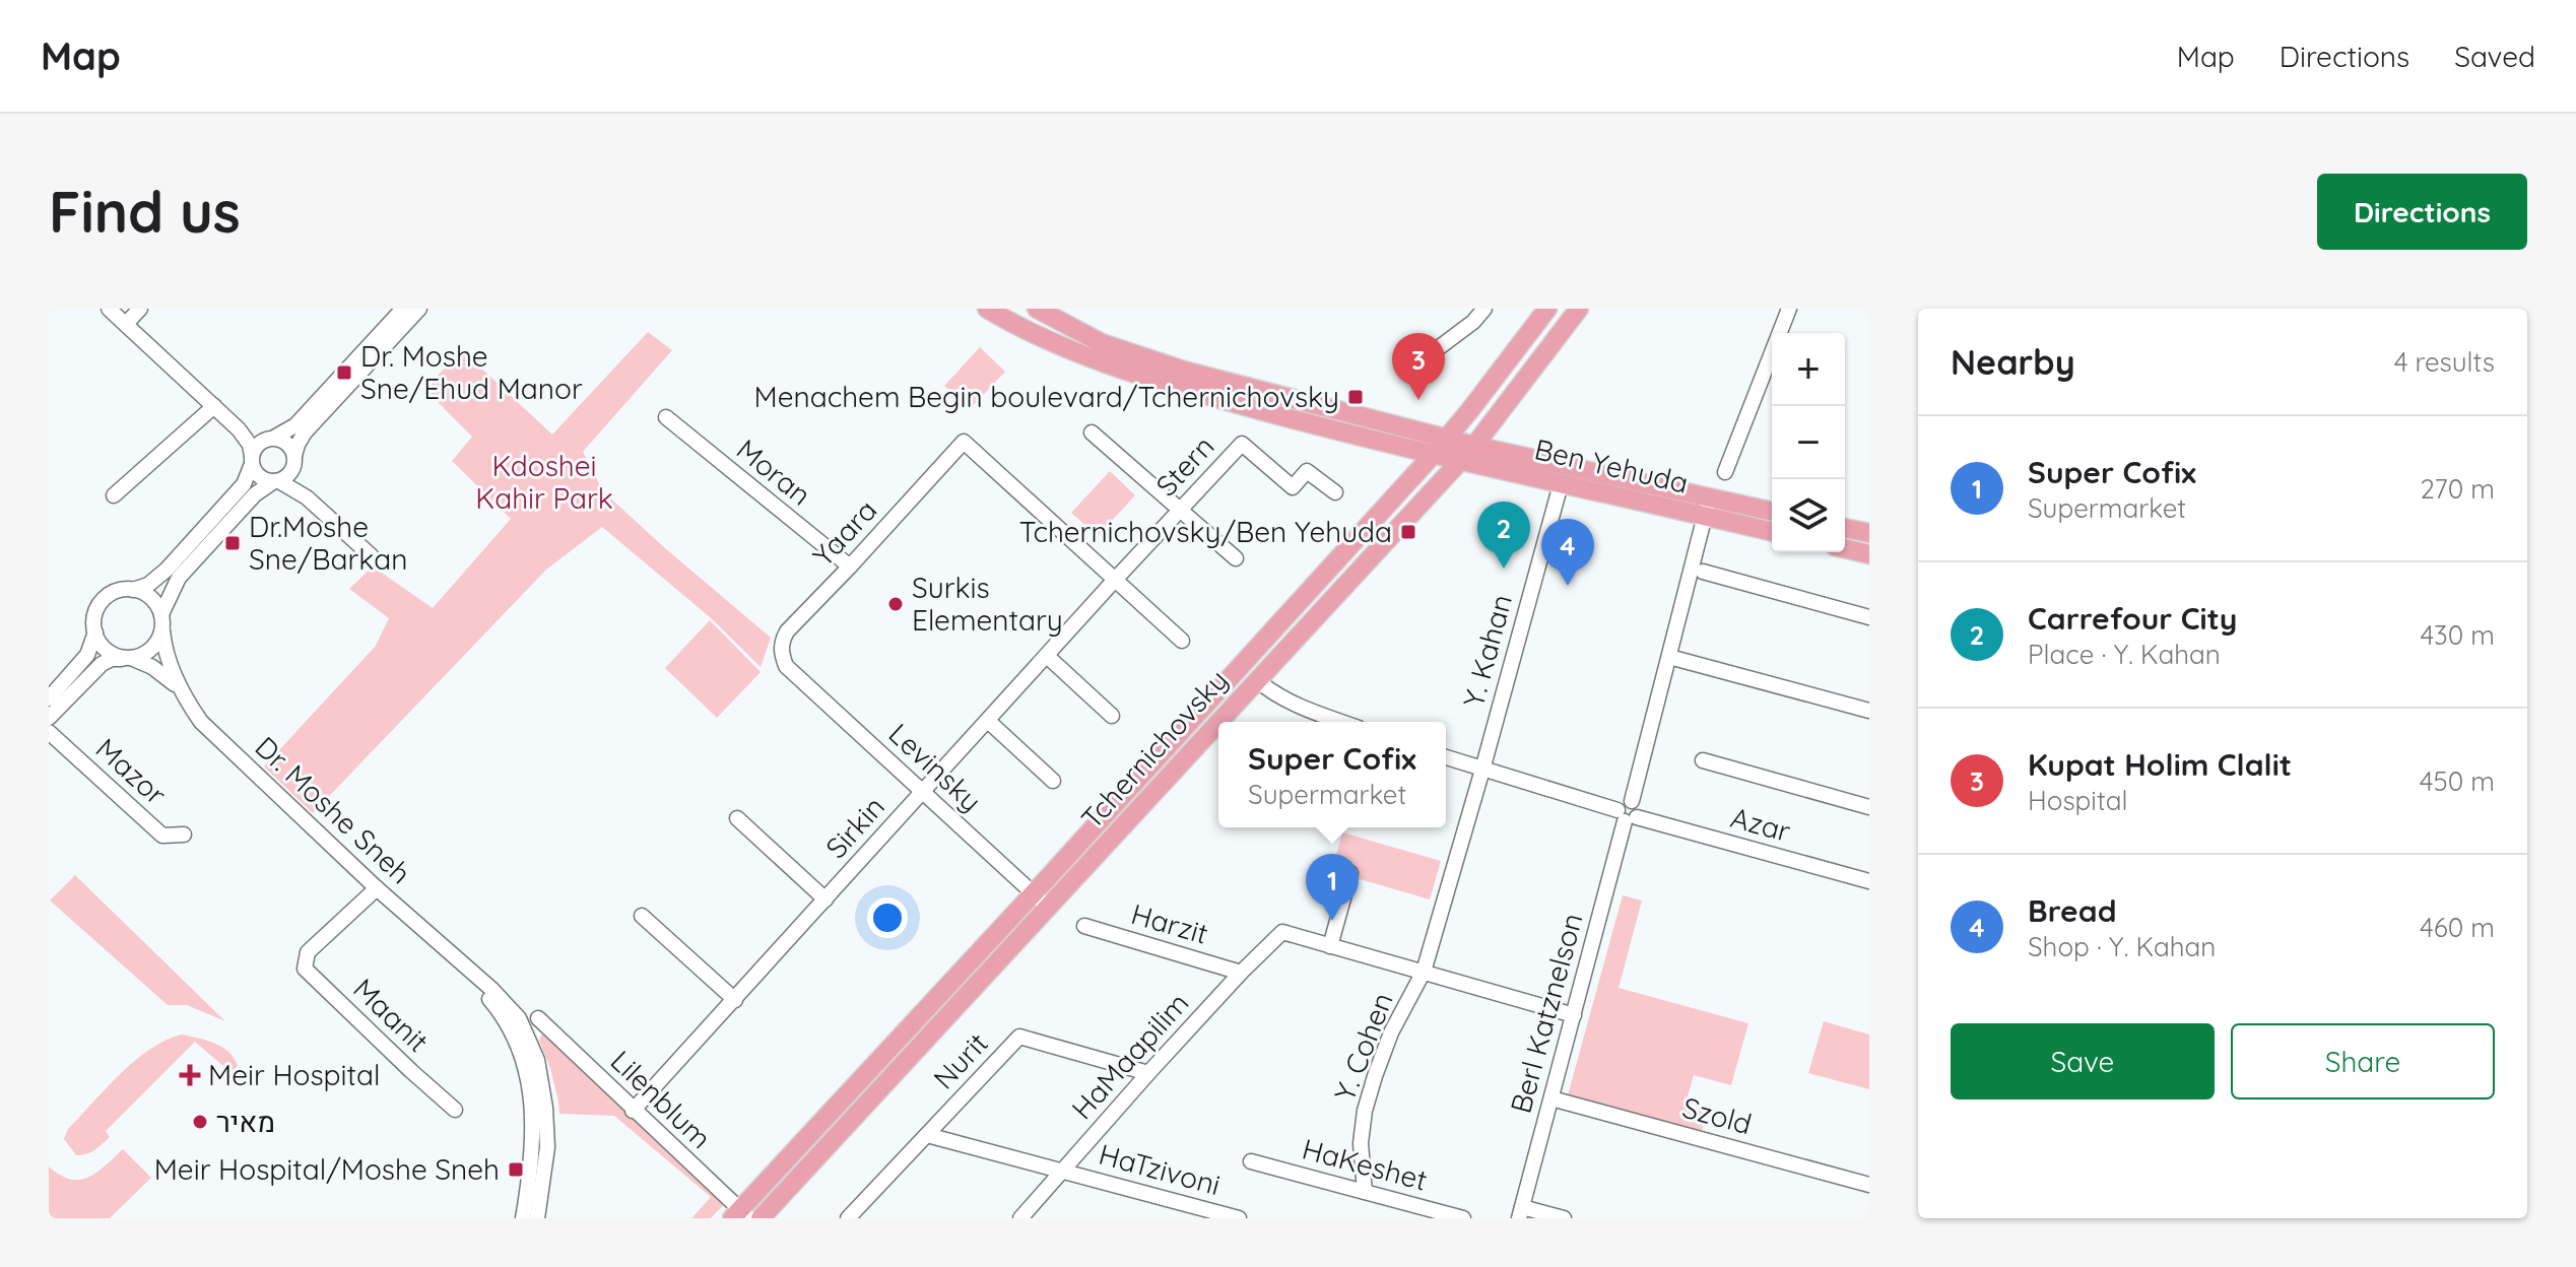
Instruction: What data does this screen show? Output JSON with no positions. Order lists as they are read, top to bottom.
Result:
{
  "streets": {
    "main road": ["Ben Yehuda", "Tchernichovsky"],
    "street": [
      "Stern",
      "Moran",
      "Yaara",
      "Y. Kahan",
      "Levinsky",
      "Mazor",
      "Dr. Moshe Sneh",
      "Azar",
      "Sirkin",
      "Harzit",
      "Berl Katznelson",
      "Maanit",
      "Y. Cohen",
      "HaMaapilim",
      "Nurit",
      "Lilenblum",
      "Szold",
      "HaKeshet",
      "HaTzivoni"
    ]
  },
  "crossings": [
    ["Stern", "Yaara"],
    ["Stern", "Sirkin"],
    ["Ben Yehuda", "Y. Kahan"],
    ["Ben Yehuda", "Tchernichovsky"],
    ["Moran", "Yaara"],
    ["Yaara", "Levinsky"],
    ["Yaara", "Sirkin"],
    ["Y. Kahan", "Azar"],
    ["Y. Kahan", "Y. Cohen"],
    ["Tchernichovsky", "Levinsky"],
    ["Tchernichovsky", "Lilenblum"],
    ["Levinsky", "Sirkin"],
    ["Dr. Moshe Sneh", "Maanit"],
    ["Azar", "Berl Katznelson"],
    ["Sirkin", "Lilenblum"],
    ["Harzit", "HaMaapilim"],
    ["Berl Katznelson", "Szold"],
    ["Y. Cohen", "HaKeshet"],
    ["HaMaapilim", "Nurit"],
    ["HaMaapilim", "HaTzivoni"],
    ["Nurit", "HaTzivoni"]
  ],
  "parks": ["Kdoshei Kahir Park"],
  "places": {
    "transit": [
      "Dr. Moshe Sne/Ehud Manor",
      "Menachem Begin boulevard/Tchernichovsky",
      "Tchernichovsky/Ben Yehuda",
      "Dr.Moshe Sne/Barkan",
      "Meir Hospital/Moshe Sneh"
    ],
    "other": ["Surkis Elementary", "מאיר"],
    "health": ["Meir Hospital"]
  },
  "page": {
    "header": "Map",
    "nav": ["Map", "Directions", "Saved"],
    "buttons": [
      "Directions",
      ["Save", "Share"]
    ],
    "title": "Find us",
    "heading": ["Nearby", "4 results"],
    "map_buttons": ["+", "−"],
    "pins": [
      "3",
      "2",
      "4",
      "1"
    ],
    "list": [
      {
        "mark": "1",
        "name": "Super Cofix",
        "note": "Supermarket",
        "value": "270 m"
      },
      {
        "mark": "2",
        "name": "Carrefour City",
        "note": "Place · Y. Kahan",
        "value": "430 m"
      },
      {
        "mark": "3",
        "name": "Kupat Holim Clalit",
        "note": "Hospital",
        "value": "450 m"
      },
      {
        "mark": "4",
        "name": "Bread",
        "note": "Shop · Y. Kahan",
        "value": "460 m"
      }
    ],
    "popup": ["Super Cofix", "Supermarket"]
  }
}
